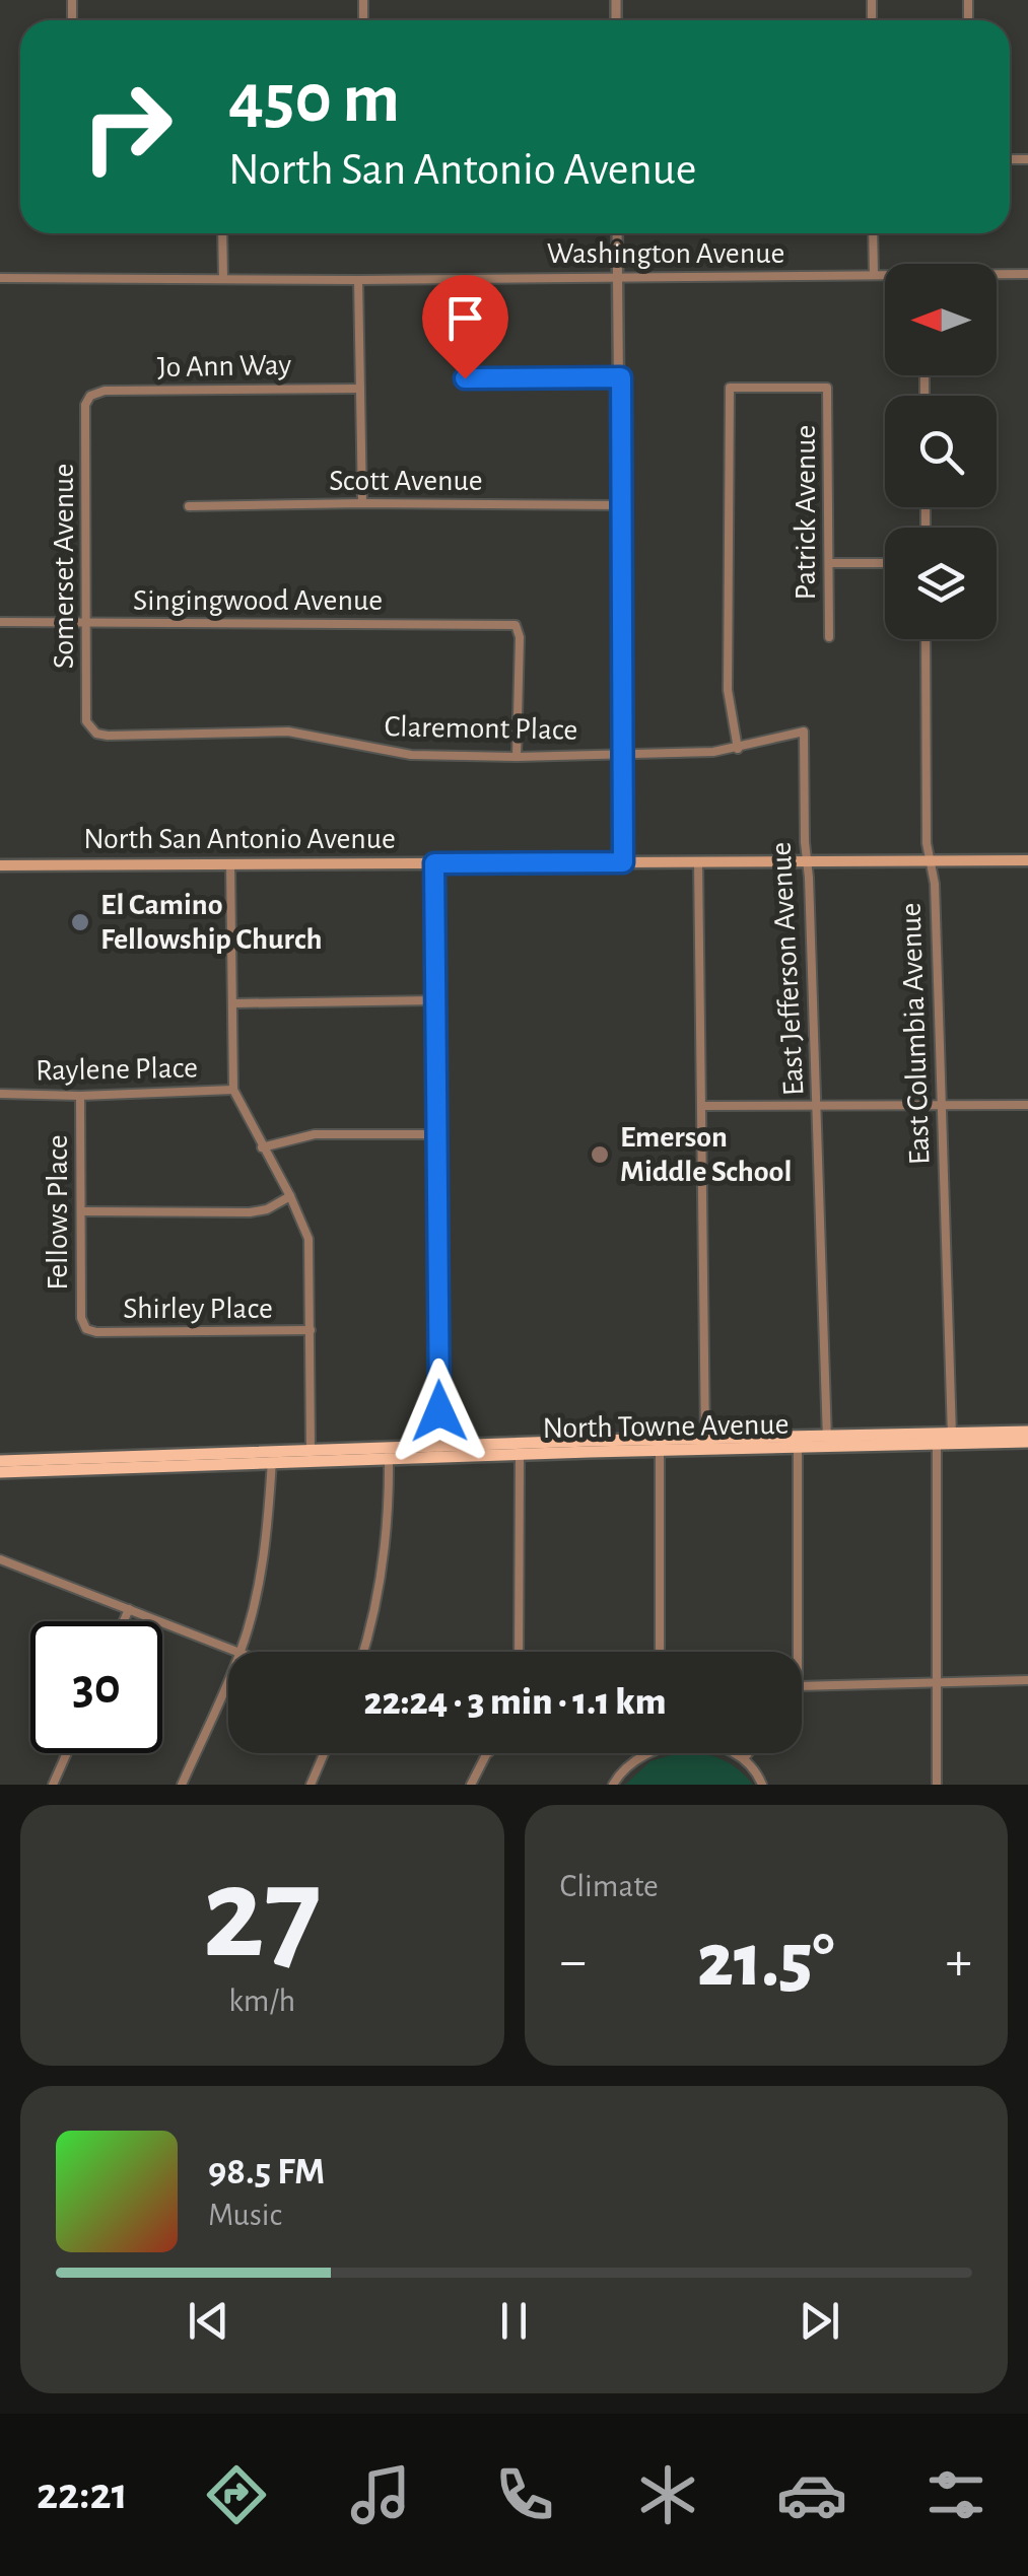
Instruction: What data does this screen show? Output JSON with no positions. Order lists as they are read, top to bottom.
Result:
{
  "streets": {
    "main road": ["North San Antonio Avenue", "North Towne Avenue"],
    "street": [
      "Washington Avenue",
      "Jo Ann Way",
      "Scott Avenue",
      "Patrick Avenue",
      "Somerset Avenue",
      "Singingwood Avenue",
      "Claremont Place",
      "East Jefferson Avenue",
      "East Columbia Avenue",
      "Raylene Place",
      "Fellows Place",
      "Shirley Place"
    ]
  },
  "crossings": [
    ["Jo Ann Way", "Somerset Avenue"],
    ["Patrick Avenue", "Claremont Place"],
    ["Somerset Avenue", "Singingwood Avenue"],
    ["Somerset Avenue", "Claremont Place"],
    ["Singingwood Avenue", "Claremont Place"],
    ["Claremont Place", "East Jefferson Avenue"],
    ["North San Antonio Avenue", "East Jefferson Avenue"],
    ["North San Antonio Avenue", "East Columbia Avenue"],
    ["East Jefferson Avenue", "North Towne Avenue"],
    ["East Columbia Avenue", "North Towne Avenue"],
    ["Raylene Place", "Fellows Place"],
    ["Fellows Place", "Shirley Place"]
  ],
  "places": ["El Camino Fellowship Church", "Emerson Middle School"],
  "north": "left",
  "page": {
    "turn": ["450 m", "North San Antonio Avenue"],
    "limit": "30",
    "trip": "22:24 · 3 min · 1.1 km",
    "tile": [
      ["27", "km/h"],
      "Climate"
    ],
    "heat": ["−", "21.5°", "+"],
    "song": ["98.5 FM", "Music"],
    "tabs": "22:21"
  }
}
